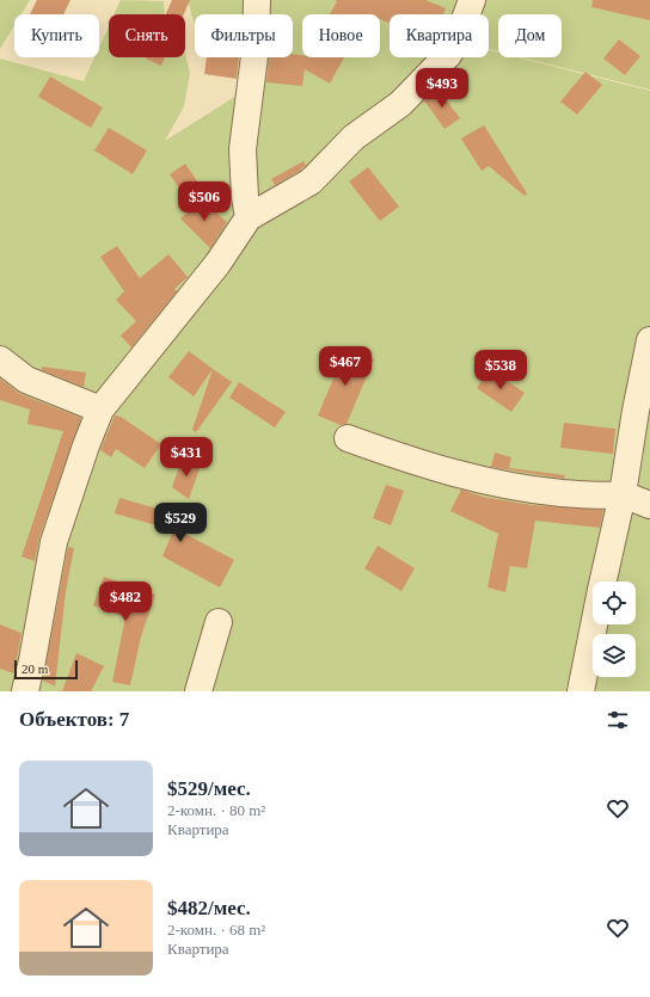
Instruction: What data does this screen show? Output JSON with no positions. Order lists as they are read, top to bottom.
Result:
{
  "scale_bar": "20 m",
  "page": {
    "chip": [
      "Купить",
      "Снять",
      "Фильтры",
      "Новое",
      "Квартира",
      "Дом"
    ],
    "price": [
      "$493",
      "$506",
      "$467",
      "$538",
      "$431",
      "$529",
      "$482"
    ],
    "scale": "20 m",
    "heading": "Объектов: 7",
    "list": [
      {
        "name": "$529/мес.",
        "note": "2-комн. · 80 m² · Квартира"
      },
      {
        "name": "$482/мес.",
        "note": "2-комн. · 68 m² · Квартира"
      }
    ]
  }
}
